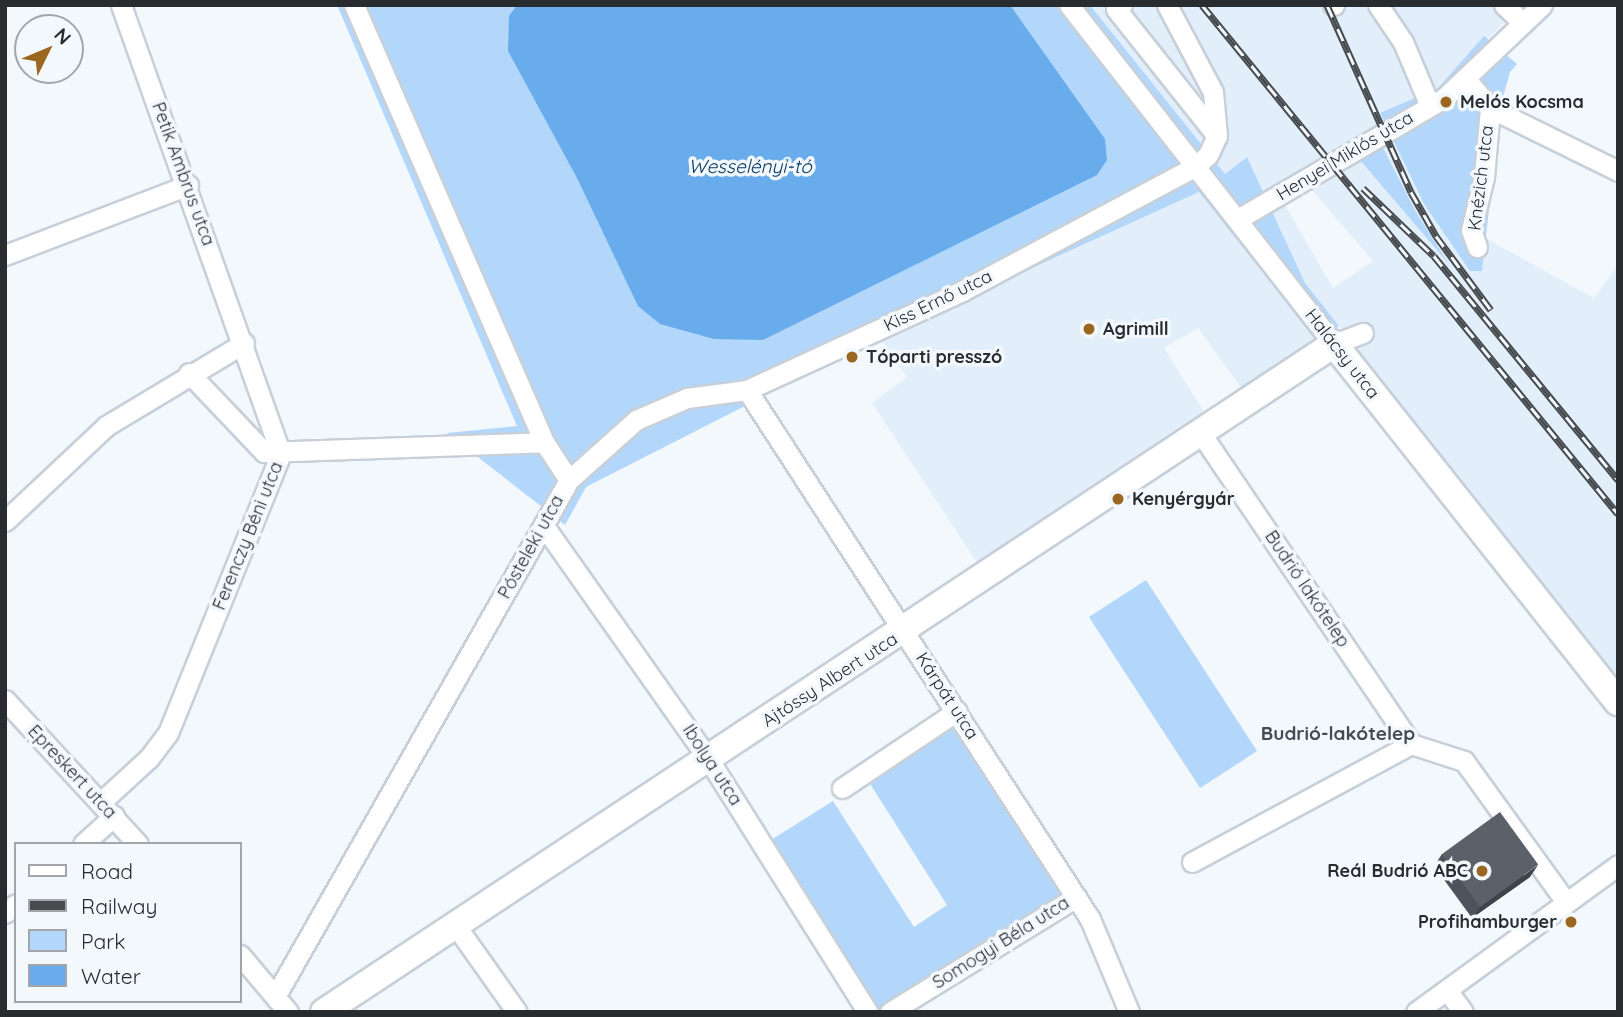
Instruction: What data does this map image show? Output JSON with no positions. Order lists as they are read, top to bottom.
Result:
{
  "streets": {
    "main road": ["Halácsy utca", "Ajtóssy Albert utca"],
    "street": [
      "Henyei Miklós utca",
      "Petik Ambrus utca",
      "Knézich utca",
      "Kiss Ernő utca",
      "Ferenczy Béni utca",
      "Pósteleki utca",
      "Budrió lakótelep",
      "Kárpát utca",
      "Ibolya utca",
      "Epreskert utca",
      "Somogyi Béla utca"
    ]
  },
  "crossings": [
    ["Henyei Miklós utca", "Halácsy utca"],
    ["Petik Ambrus utca", "Ferenczy Béni utca"],
    ["Kiss Ernő utca", "Halácsy utca"],
    ["Kiss Ernő utca", "Pósteleki utca"],
    ["Kiss Ernő utca", "Kárpát utca"],
    ["Halácsy utca", "Ajtóssy Albert utca"],
    ["Ferenczy Béni utca", "Pósteleki utca"],
    ["Ferenczy Béni utca", "Epreskert utca"],
    ["Pósteleki utca", "Ibolya utca"],
    ["Budrió lakótelep", "Ajtóssy Albert utca"],
    ["Ajtóssy Albert utca", "Kárpát utca"],
    ["Ajtóssy Albert utca", "Ibolya utca"],
    ["Kárpát utca", "Somogyi Béla utca"]
  ],
  "districts": ["Budrió-lakótelep"],
  "water": ["Wesselényi-tó"],
  "places": [
    "Melós Kocsma",
    "Agrimill",
    "Tóparti presszó",
    "Kenyérgyár",
    "Reál Budrió ABC",
    "Profihamburger"
  ],
  "legend": [
    "Road",
    "Railway",
    "Park",
    "Water"
  ],
  "north": "top right"
}
